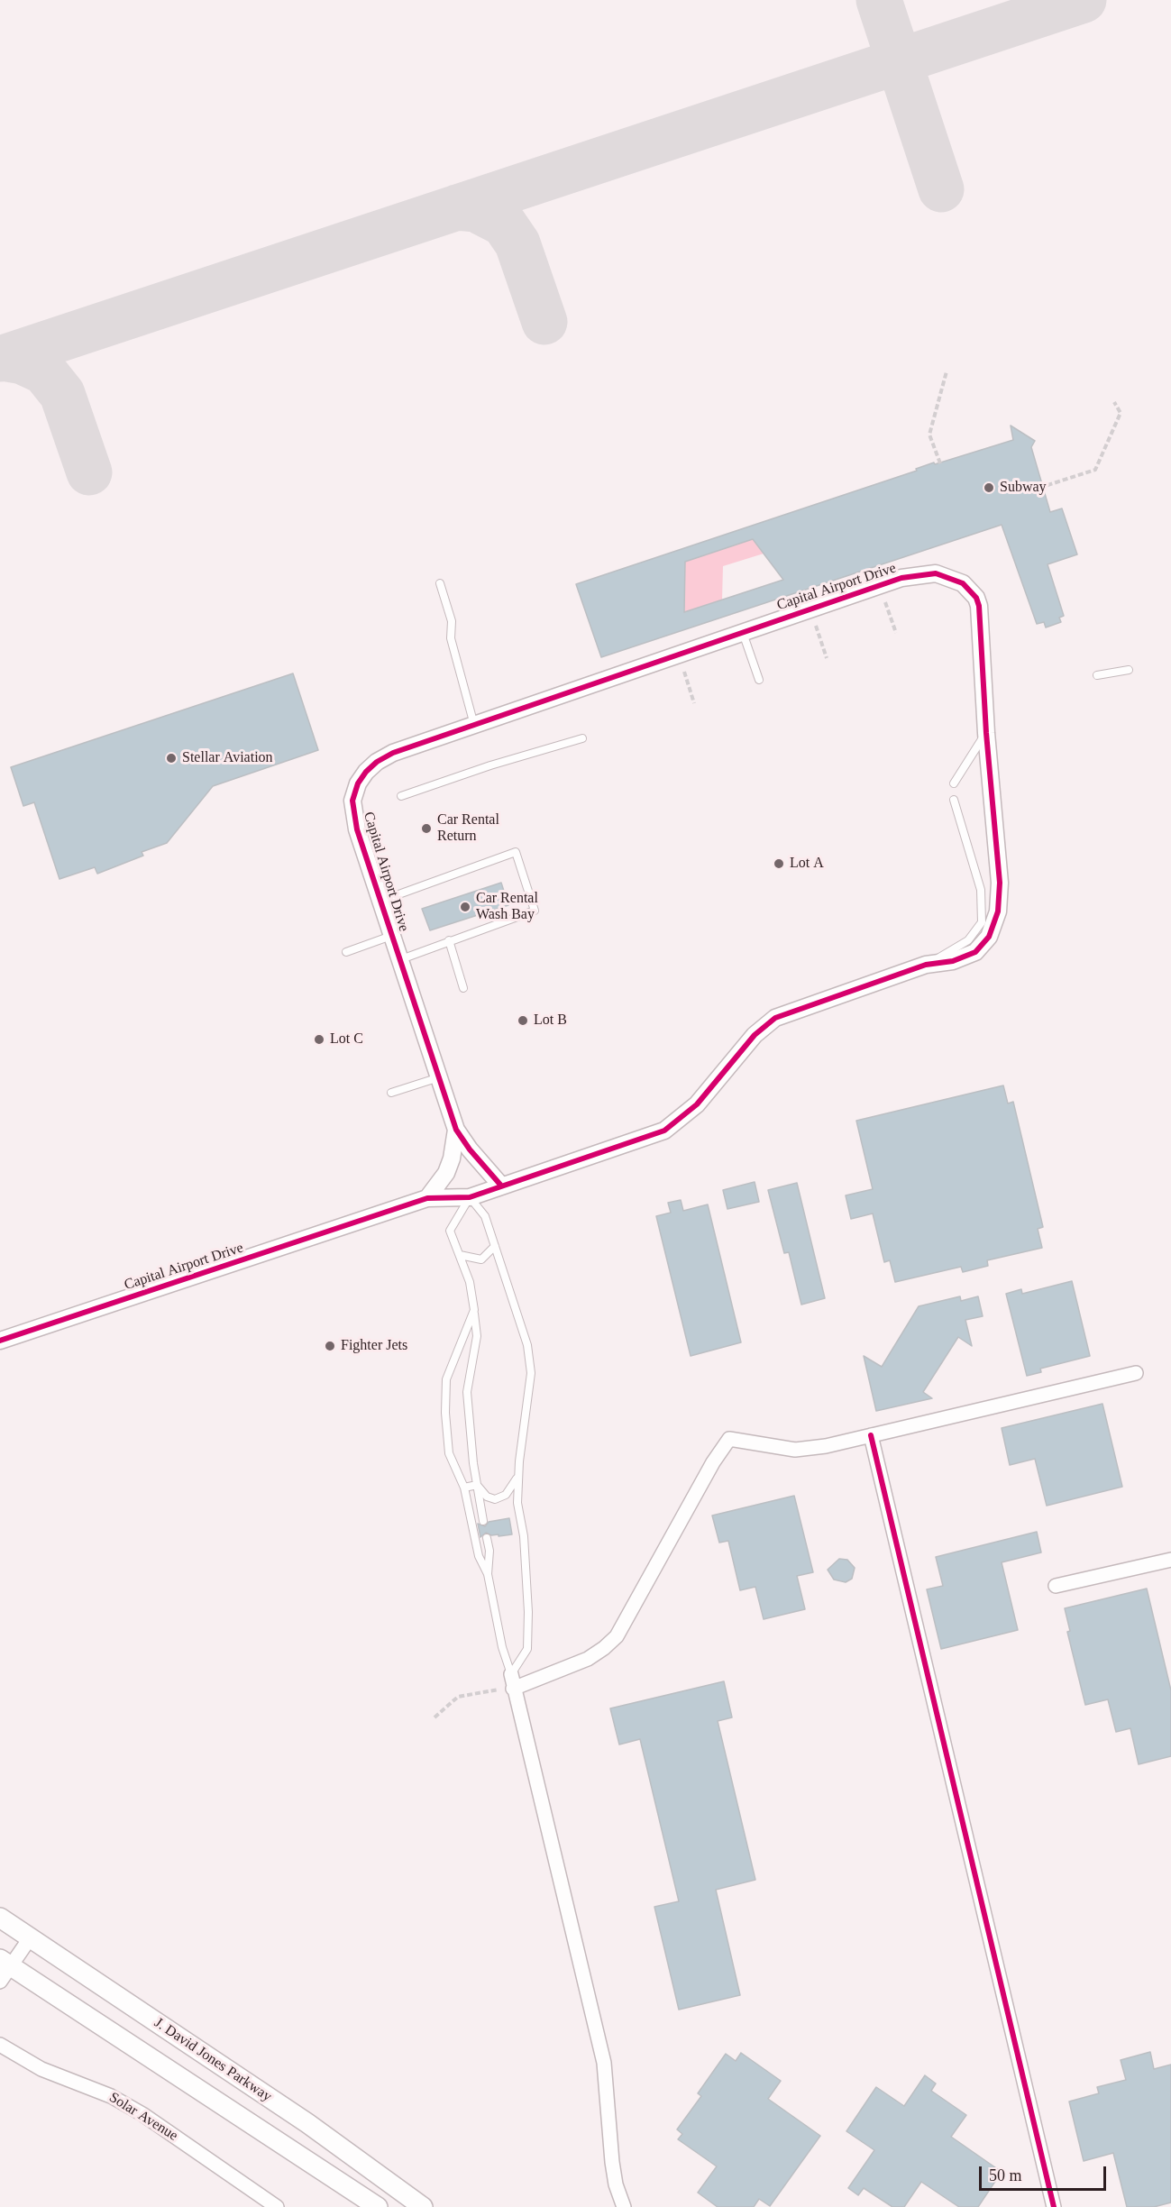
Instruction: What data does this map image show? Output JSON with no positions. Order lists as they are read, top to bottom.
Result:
{
  "streets": {
    "main road": ["J. David Jones Parkway"],
    "street": ["Capital Airport Drive", "Solar Avenue"]
  },
  "places": [
    "Subway",
    "Stellar Aviation",
    "Car Rental Return",
    "Lot A",
    "Car Rental Wash Bay",
    "Lot B",
    "Lot C",
    "Fighter Jets"
  ],
  "scale_bar": "50 m"
}
